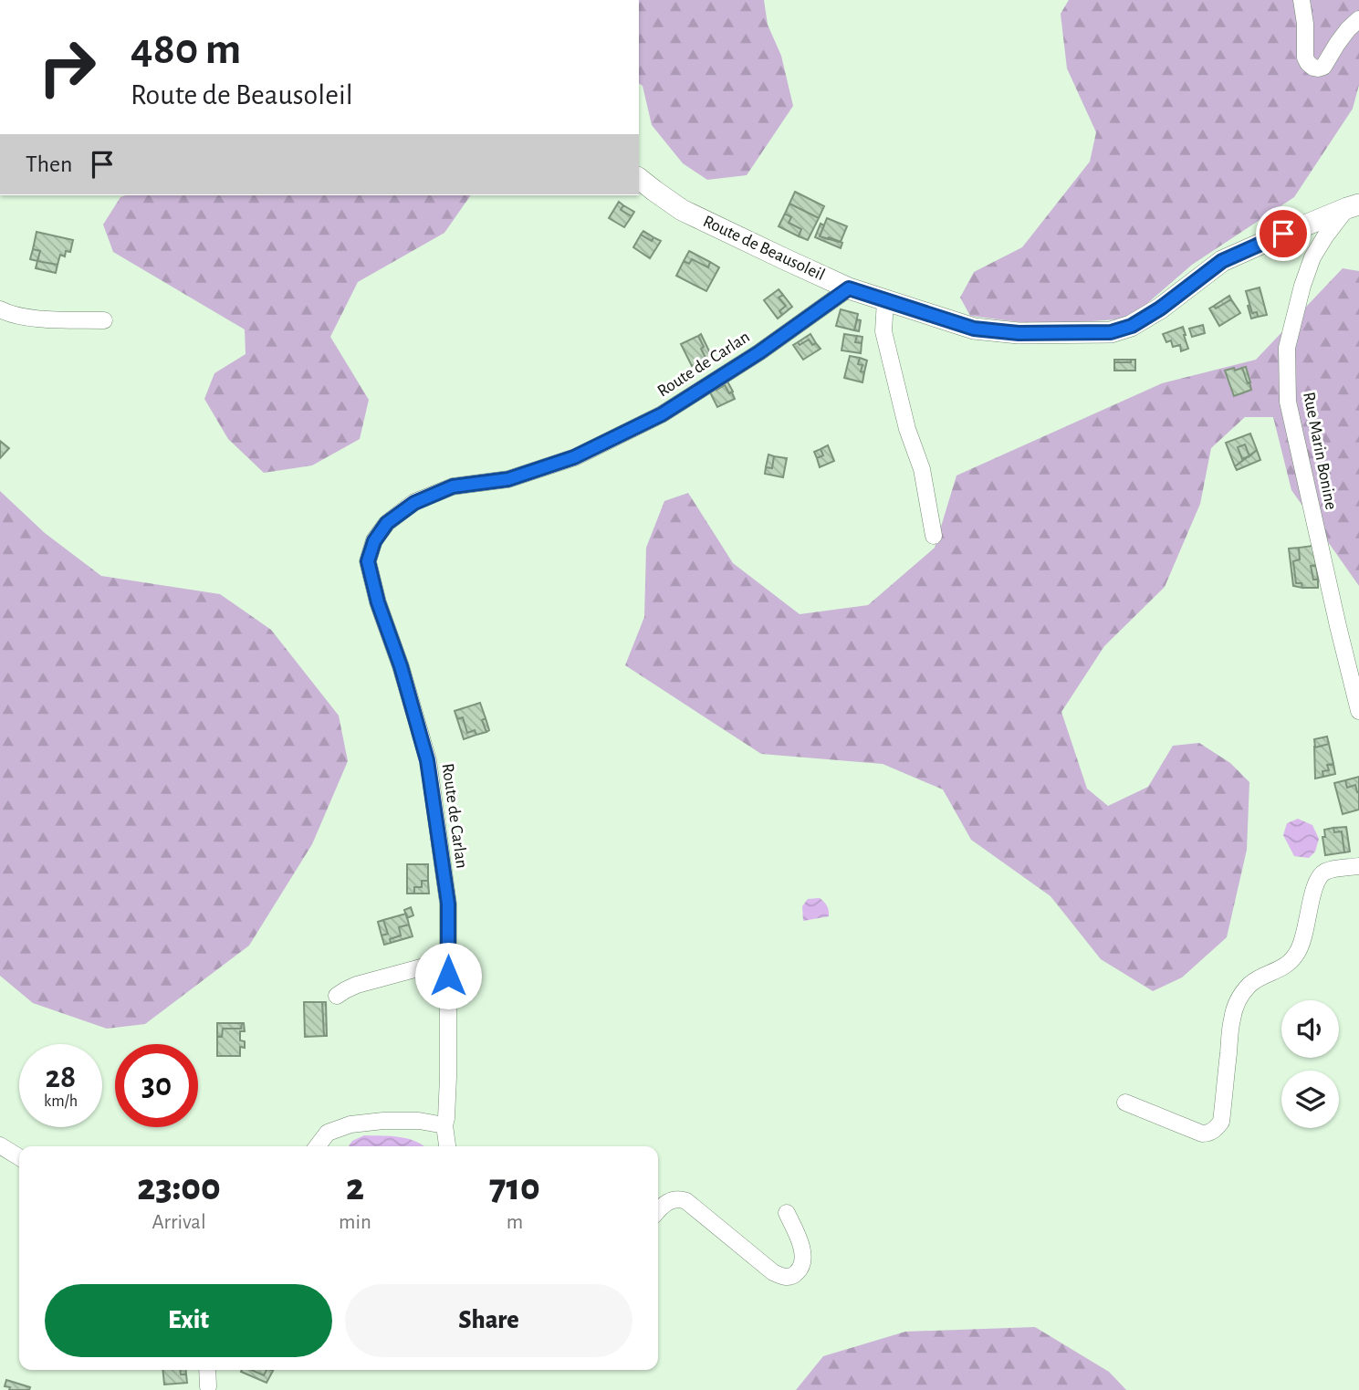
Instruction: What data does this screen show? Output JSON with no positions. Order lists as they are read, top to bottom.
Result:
{
  "streets": {
    "street": ["Route de Beausoleil", "Route de Carlan", "Rue Marin Bonine"]
  },
  "crossings": [
    ["Route de Beausoleil", "Route de Carlan"],
    ["Route de Beausoleil", "Rue Marin Bonine"]
  ],
  "page": {
    "turn": ["480 m", "Route de Beausoleil"],
    "then": "Then",
    "speed": "28 km/h",
    "limit": "30",
    "eta": [
      "23:00",
      "Arrival",
      "2",
      "min",
      "710",
      "m"
    ],
    "buttons": ["Exit", "Share"]
  }
}
